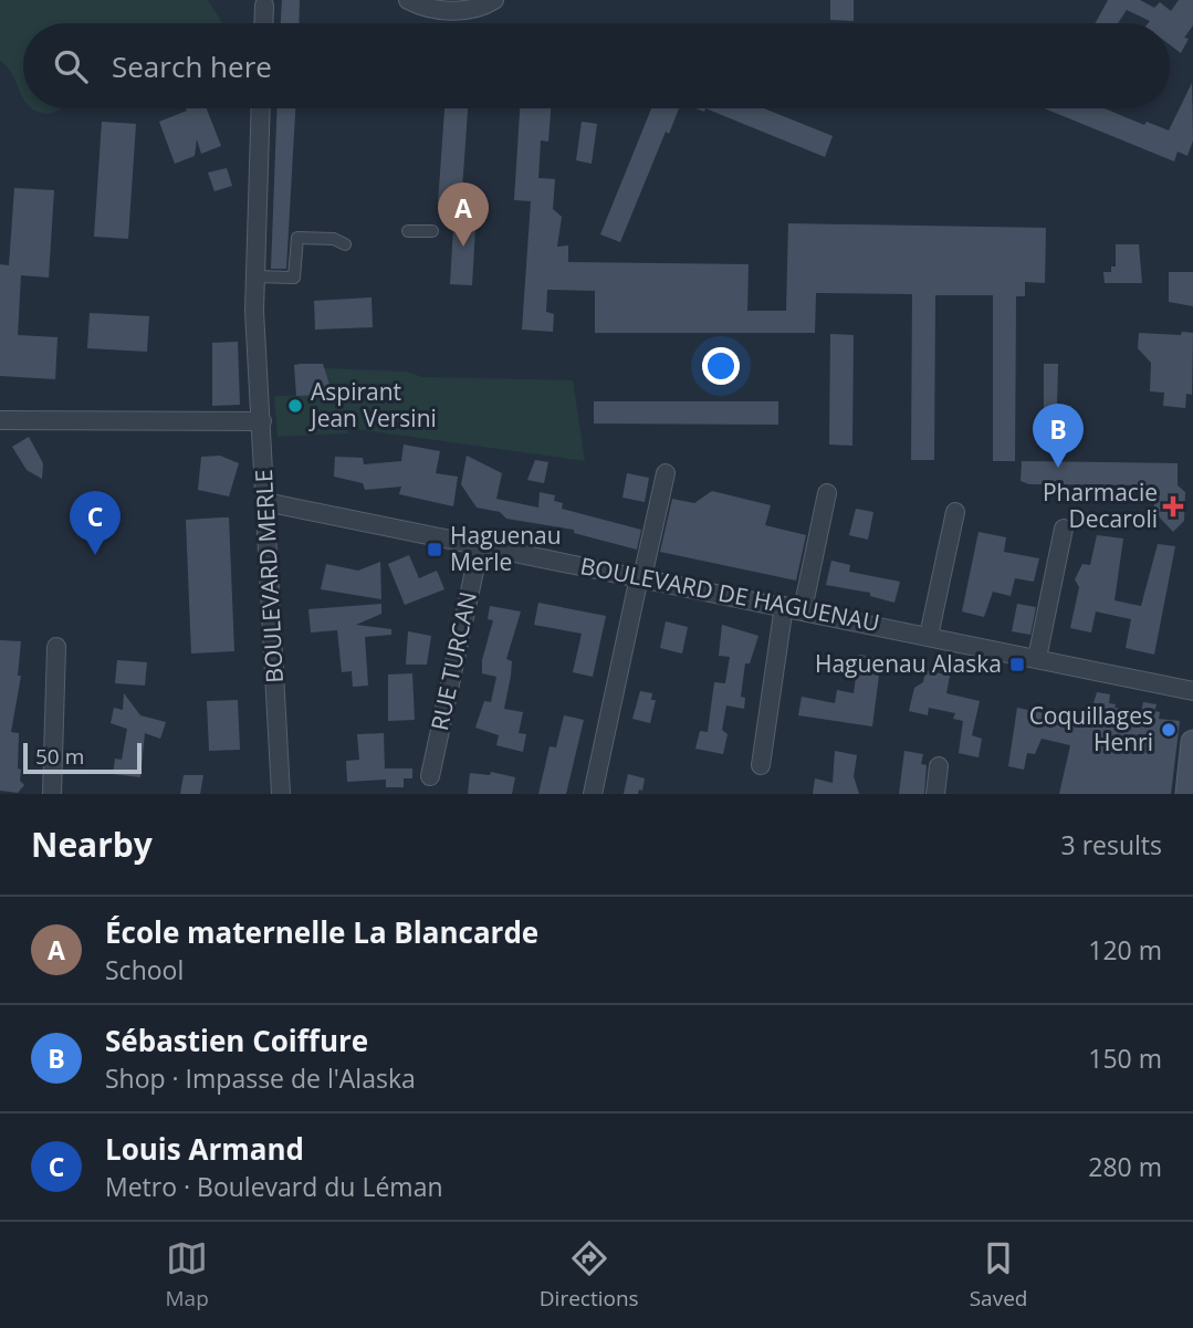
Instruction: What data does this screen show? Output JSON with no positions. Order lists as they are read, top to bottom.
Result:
{
  "streets": {
    "street": ["BOULEVARD MERLE", "BOULEVARD DE HAGUENAU", "RUE TURCAN"]
  },
  "crossings": [
    ["BOULEVARD MERLE", "BOULEVARD DE HAGUENAU"],
    ["BOULEVARD DE HAGUENAU", "RUE TURCAN"]
  ],
  "places": {
    "other": ["Aspirant Jean Versini", "Coquillages Henri"],
    "health": ["Pharmacie Decaroli"],
    "transit": ["Haguenau Merle", "Haguenau Alaska"]
  },
  "scale_bar": "50 m",
  "page": {
    "search": "Search here",
    "pins": ["A", "B", "C"],
    "scale": "50 m",
    "heading": ["Nearby", "3 results"],
    "list": [
      {
        "mark": "A",
        "name": "École maternelle La Blancarde",
        "note": "School",
        "value": "120 m"
      },
      {
        "mark": "B",
        "name": "Sébastien Coiffure",
        "note": "Shop · Impasse de l'Alaska",
        "value": "150 m"
      },
      {
        "mark": "C",
        "name": "Louis Armand",
        "note": "Metro · Boulevard du Léman",
        "value": "280 m"
      }
    ],
    "nav": ["Map", "Directions", "Saved"]
  }
}
